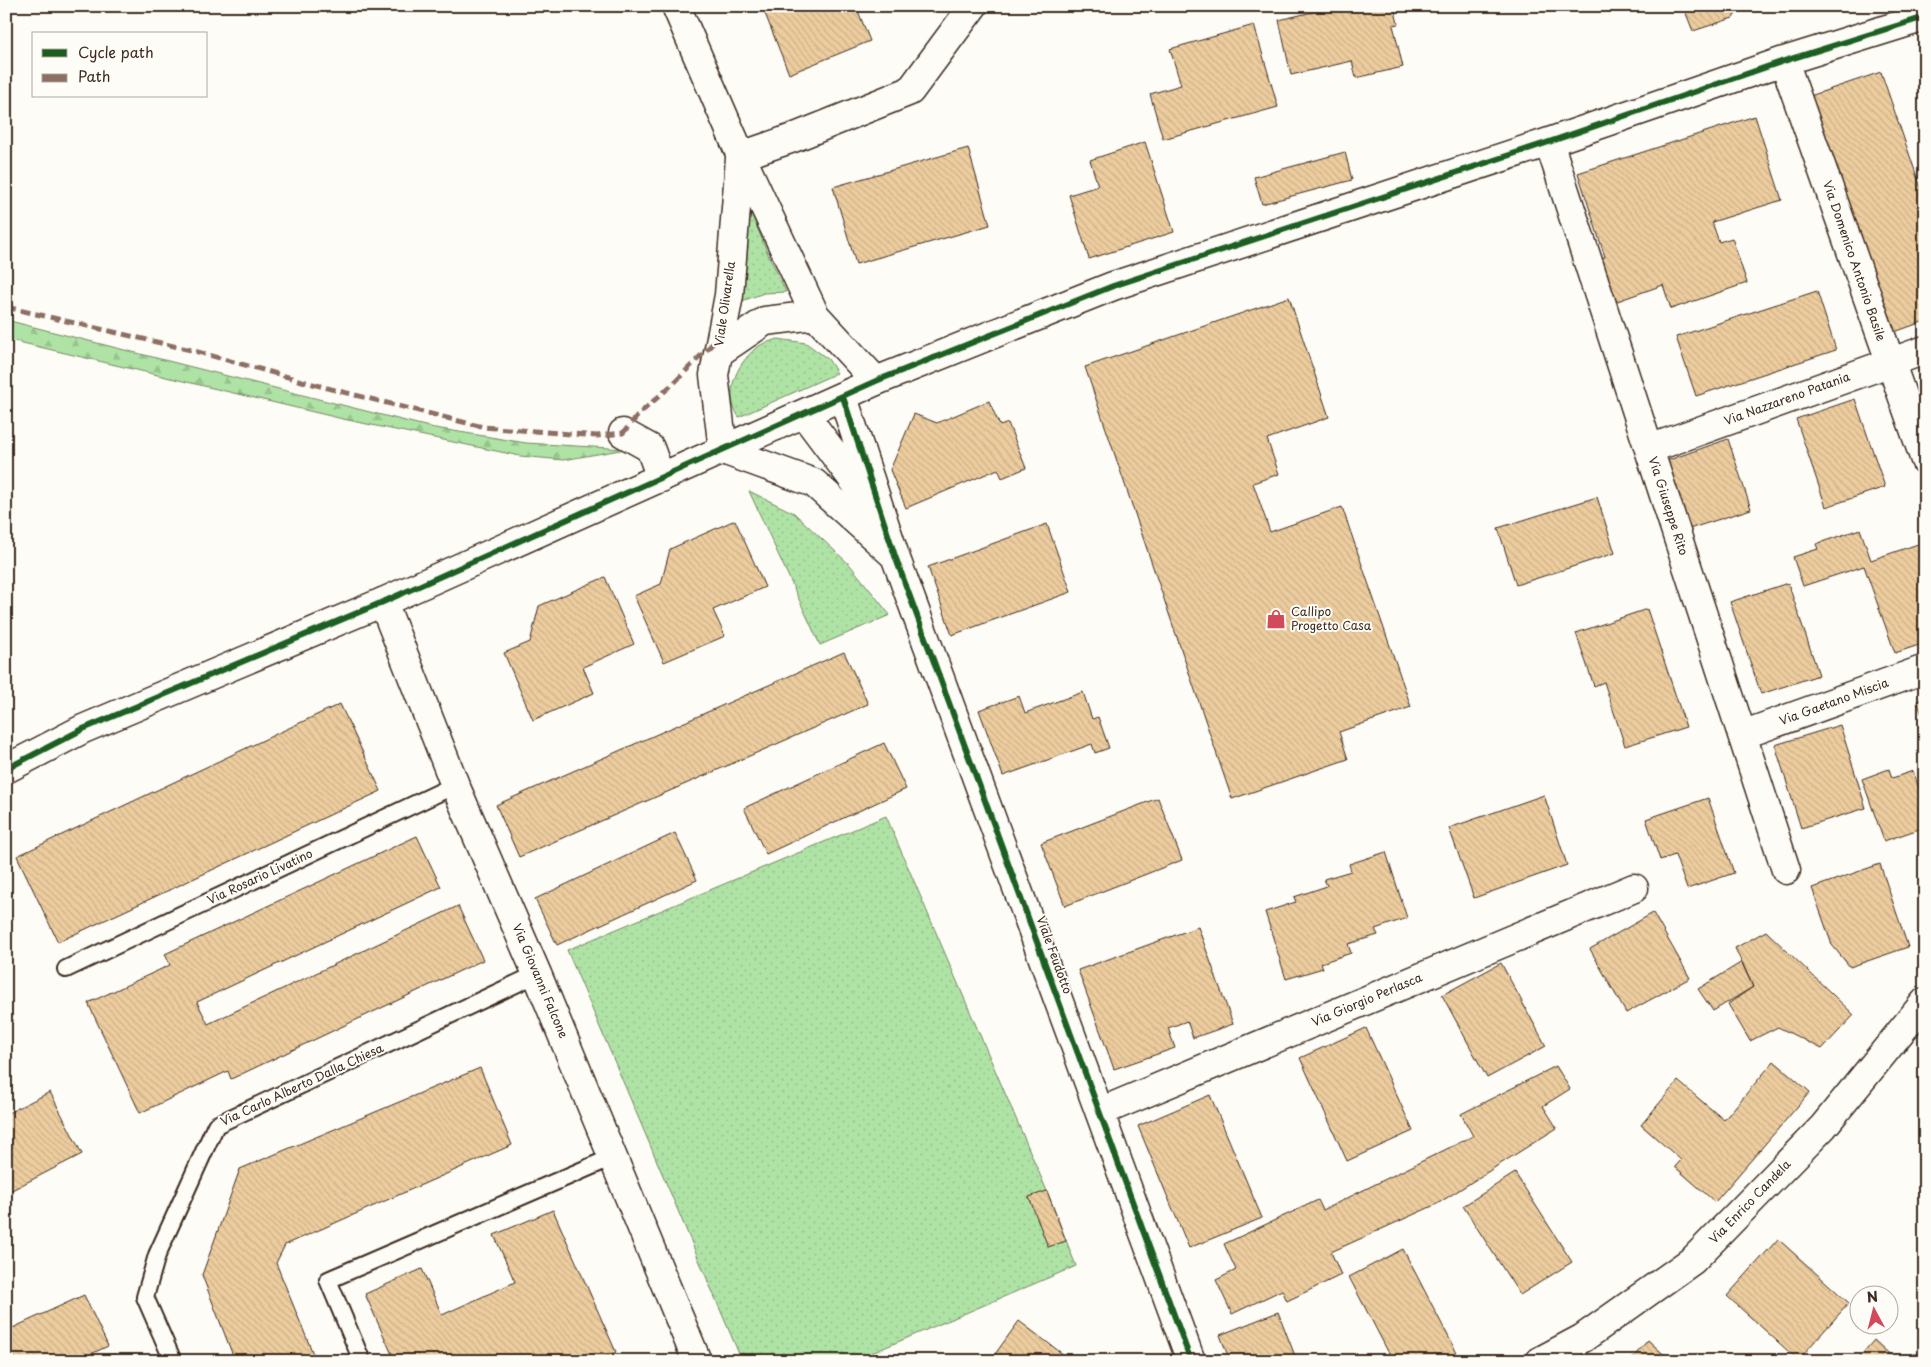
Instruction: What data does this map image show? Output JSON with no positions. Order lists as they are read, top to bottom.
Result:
{
  "streets": {
    "street": [
      "Via Domenico Antonio Basile",
      "Viale Olivarella",
      "Via Nazzareno Patania",
      "Via Giuseppe Rito",
      "Via Gaetano Miscia",
      "Viale Feudotto",
      "Via Giovanni Falcone",
      "Via Giorgio Perlasca",
      "Via Enrico Candela"
    ],
    "lane": ["Via Rosario Livatino", "Via Carlo Alberto Dalla Chiesa"]
  },
  "crossings": [
    ["Via Domenico Antonio Basile", "Via Nazzareno Patania"],
    ["Via Nazzareno Patania", "Via Giuseppe Rito"],
    ["Via Giuseppe Rito", "Via Gaetano Miscia"],
    ["Via Rosario Livatino", "Via Giovanni Falcone"],
    ["Viale Feudotto", "Via Giorgio Perlasca"],
    ["Via Giovanni Falcone", "Via Carlo Alberto Dalla Chiesa"]
  ],
  "places": {
    "shop": ["Callipo Progetto Casa"]
  },
  "legend": ["Cycle path", "Path"],
  "north": "top"
}
